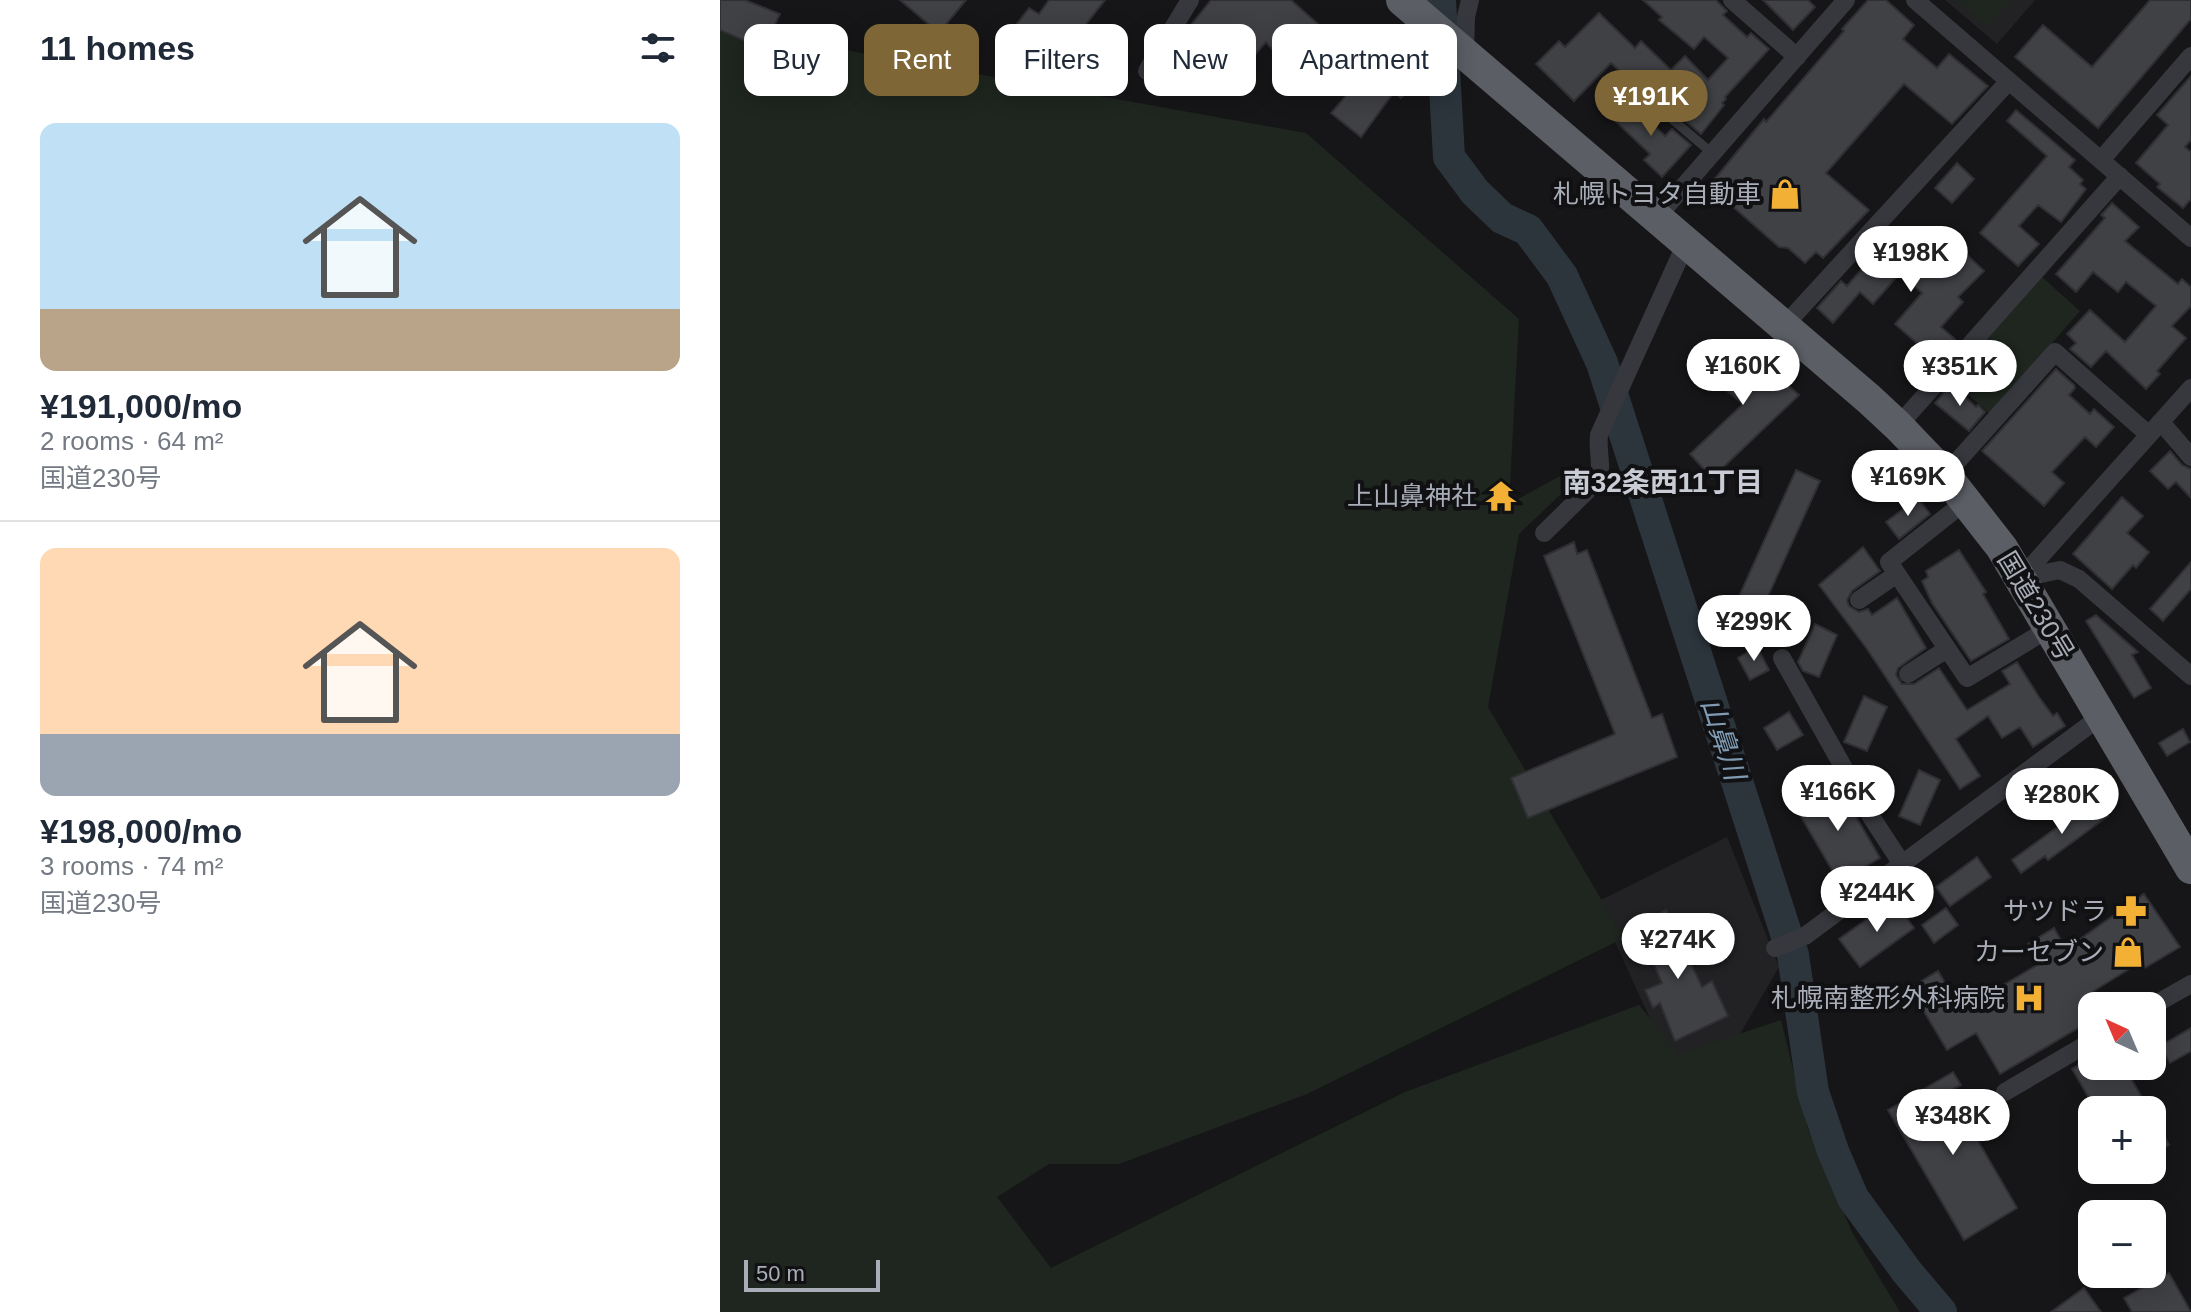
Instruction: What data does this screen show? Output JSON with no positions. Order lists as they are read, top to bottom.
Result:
{
  "streets": {
    "highway": ["国道230号"]
  },
  "districts": ["南32条西11丁目"],
  "water": ["山鼻川"],
  "places": {
    "shop": ["札幌トヨタ自動車", "カーセブン"],
    "temple": ["上山鼻神社"],
    "pharmacy": ["サツドラ"],
    "hospital": ["札幌南整形外科病院"]
  },
  "scale_bar": "50 m",
  "north": "top left",
  "page": {
    "heading": "11 homes",
    "chip": [
      "Buy",
      "Rent",
      "Filters",
      "New",
      "Apartment"
    ],
    "price": [
      "¥191K",
      "¥198K",
      "¥160K",
      "¥351K",
      "¥169K",
      "¥299K",
      "¥166K",
      "¥280K",
      "¥244K",
      "¥274K",
      "¥348K"
    ],
    "list": [
      {
        "name": "¥191,000/mo",
        "note": "2 rooms · 64 m² · 国道230号"
      },
      {
        "name": "¥198,000/mo",
        "note": "3 rooms · 74 m² · 国道230号"
      }
    ],
    "map_buttons": ["+", "−"],
    "scale": "50 m"
  }
}
